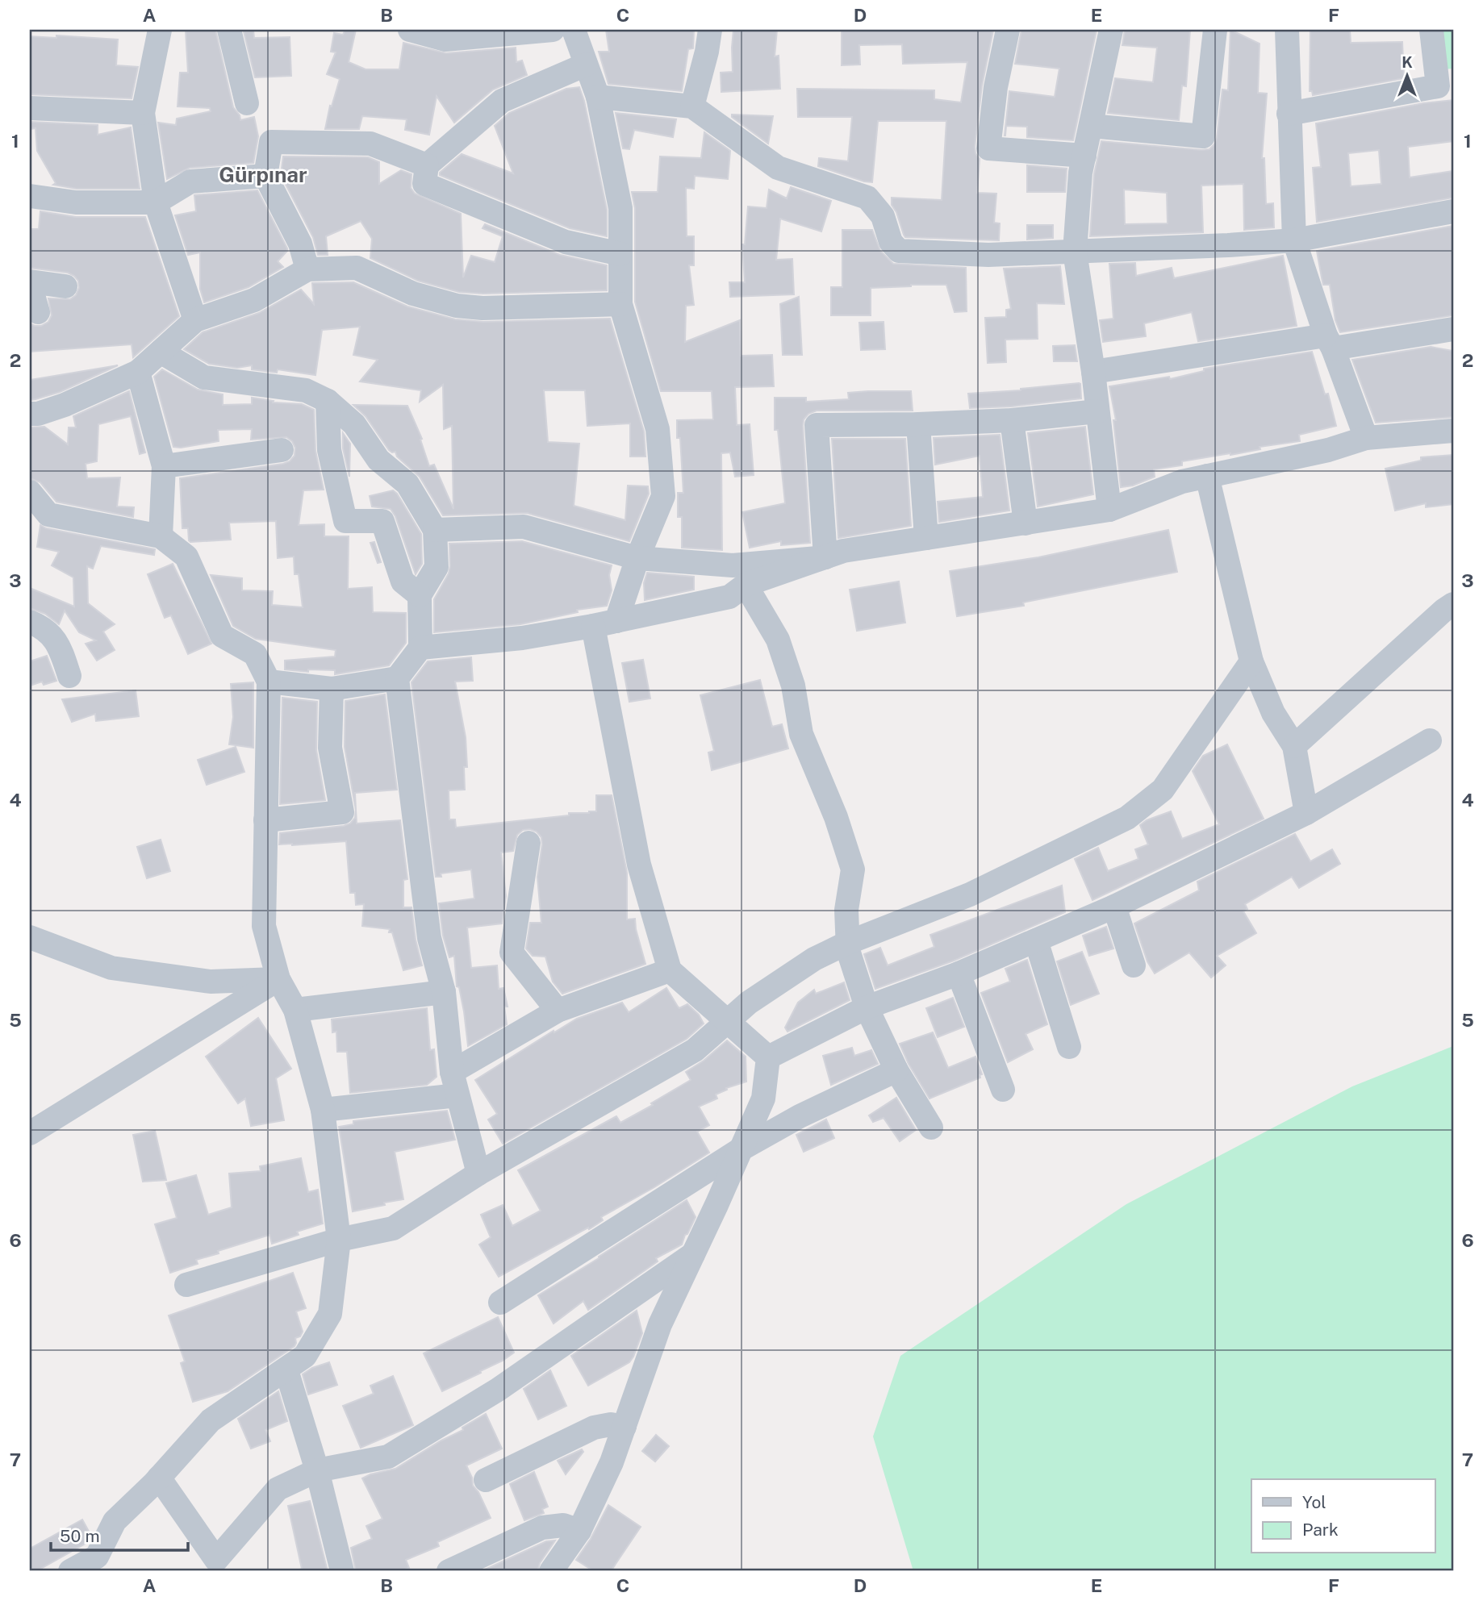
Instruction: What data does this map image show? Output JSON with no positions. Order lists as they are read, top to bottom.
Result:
{
  "districts": ["Gürpınar"],
  "legend": ["Yol", "Park"],
  "scale_bar": "50 m",
  "north": "top",
  "grid": {
    "columns": [
      "A",
      "B",
      "C",
      "D",
      "E",
      "F"
    ],
    "rows": [
      "1",
      "2",
      "3",
      "4",
      "5",
      "6",
      "7"
    ]
  }
}
